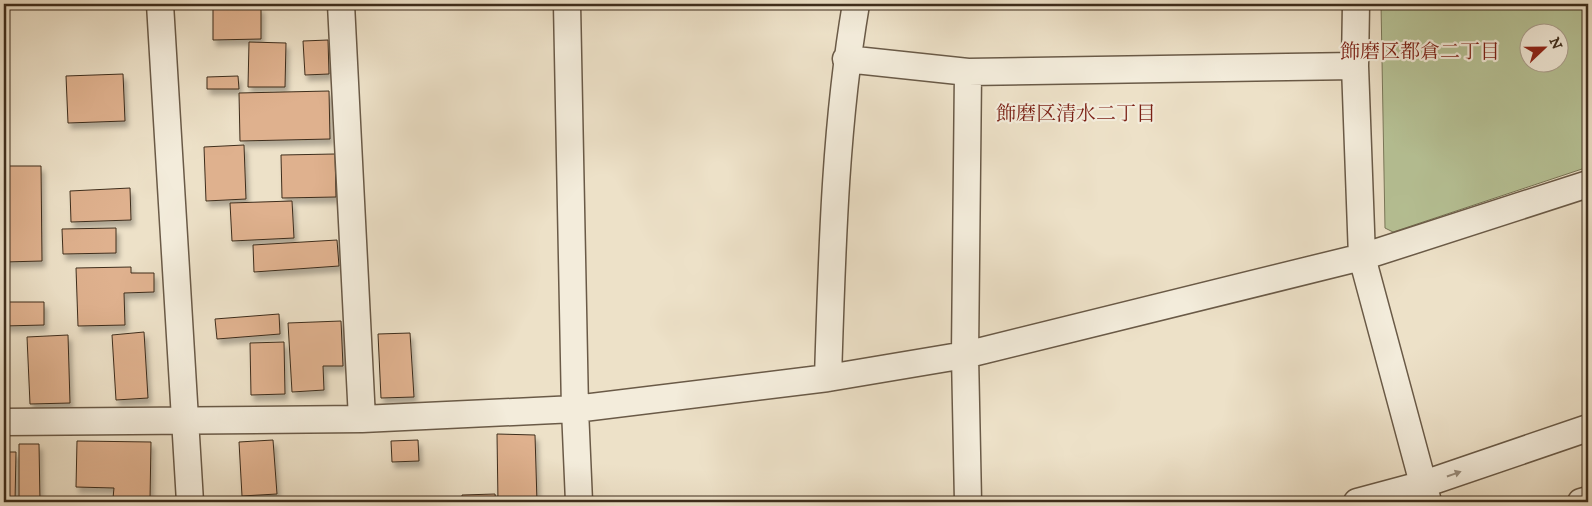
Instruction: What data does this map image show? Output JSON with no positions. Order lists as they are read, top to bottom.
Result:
{
  "districts": ["飾磨区都倉二丁目", "飾磨区清水二丁目"],
  "north": "right"
}
